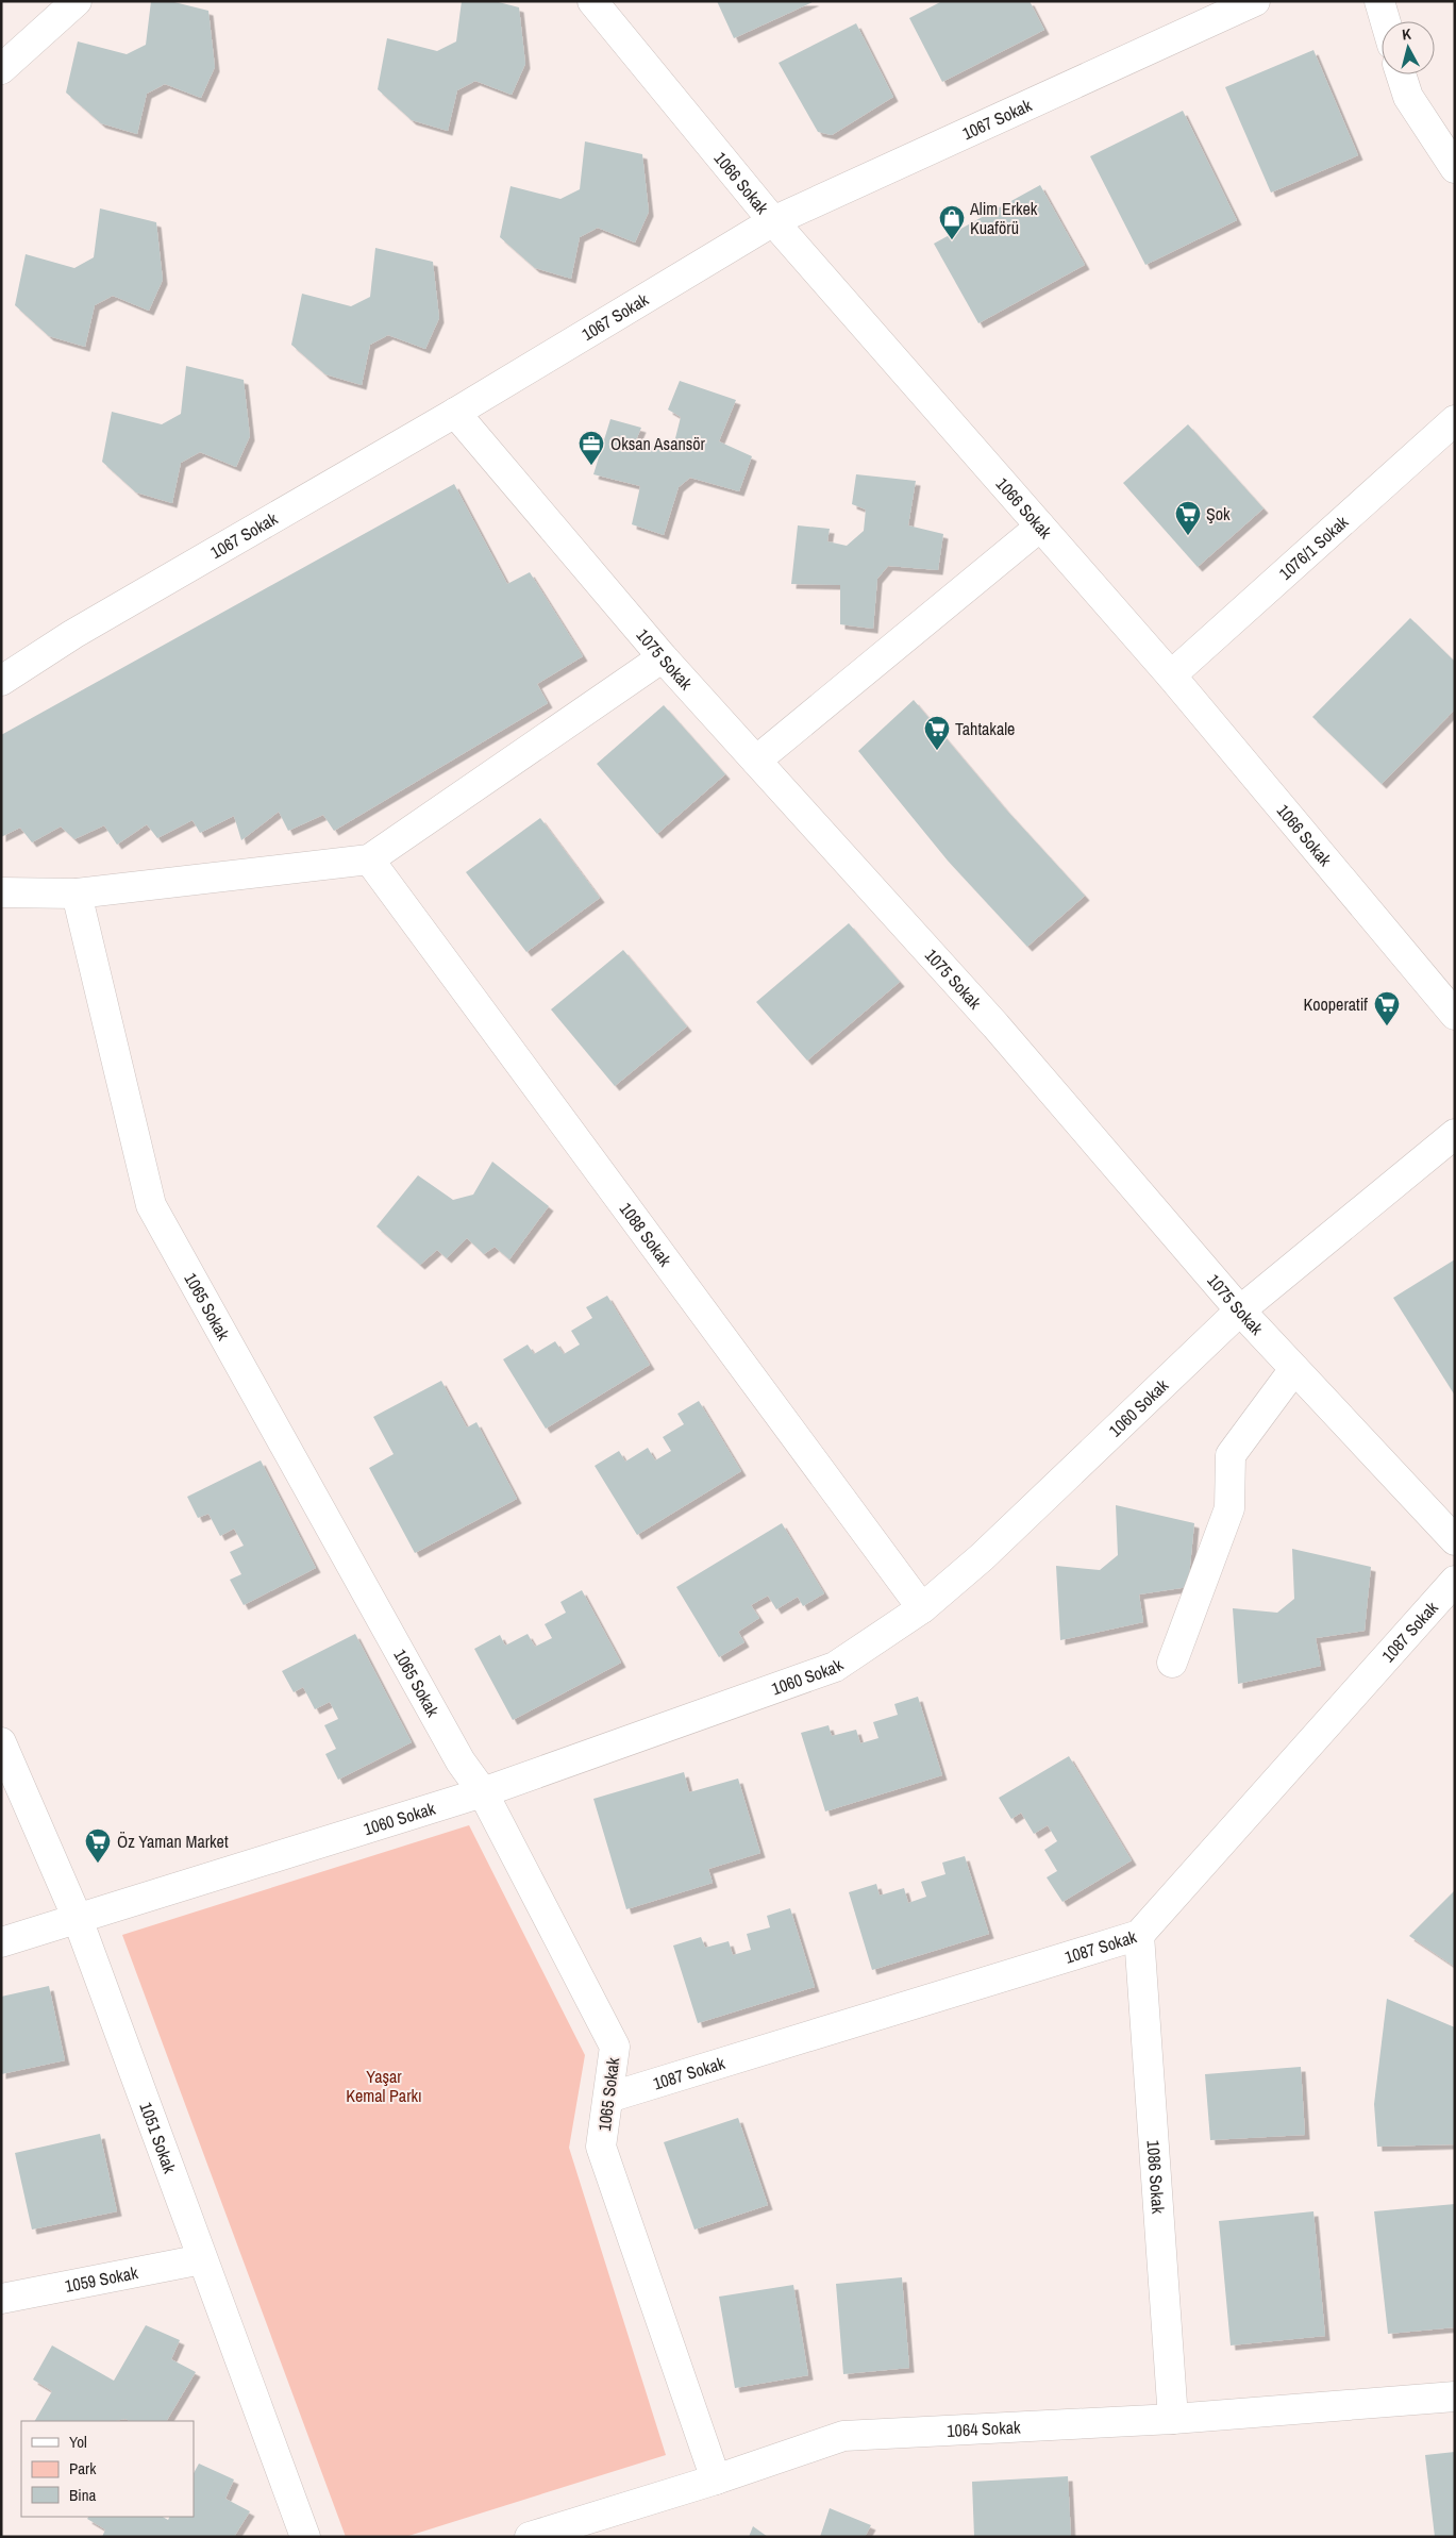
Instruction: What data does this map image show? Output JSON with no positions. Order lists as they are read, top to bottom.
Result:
{
  "streets": {
    "street": [
      "1067 Sokak",
      "1066 Sokak",
      "1076/1 Sokak",
      "1075 Sokak",
      "1088 Sokak",
      "1065 Sokak",
      "1060 Sokak",
      "1087 Sokak",
      "1051 Sokak",
      "1086 Sokak",
      "1059 Sokak",
      "1064 Sokak"
    ]
  },
  "crossings": [
    ["1067 Sokak", "1066 Sokak"],
    ["1067 Sokak", "1075 Sokak"],
    ["1066 Sokak", "1076/1 Sokak"],
    ["1075 Sokak", "1060 Sokak"],
    ["1088 Sokak", "1060 Sokak"],
    ["1065 Sokak", "1060 Sokak"],
    ["1065 Sokak", "1087 Sokak"],
    ["1065 Sokak", "1064 Sokak"],
    ["1060 Sokak", "1051 Sokak"],
    ["1087 Sokak", "1086 Sokak"],
    ["1051 Sokak", "1059 Sokak"],
    ["1086 Sokak", "1064 Sokak"]
  ],
  "parks": ["Yaşar Kemal Parkı"],
  "places": {
    "shop": ["Alim Erkek Kuaförü"],
    "office": ["Oksan Asansör"],
    "supermarket": [
      "Şok",
      "Tahtakale",
      "Kooperatif",
      "Öz Yaman Market"
    ]
  },
  "legend": ["Yol", "Park", "Bina"],
  "north": "top"
}
